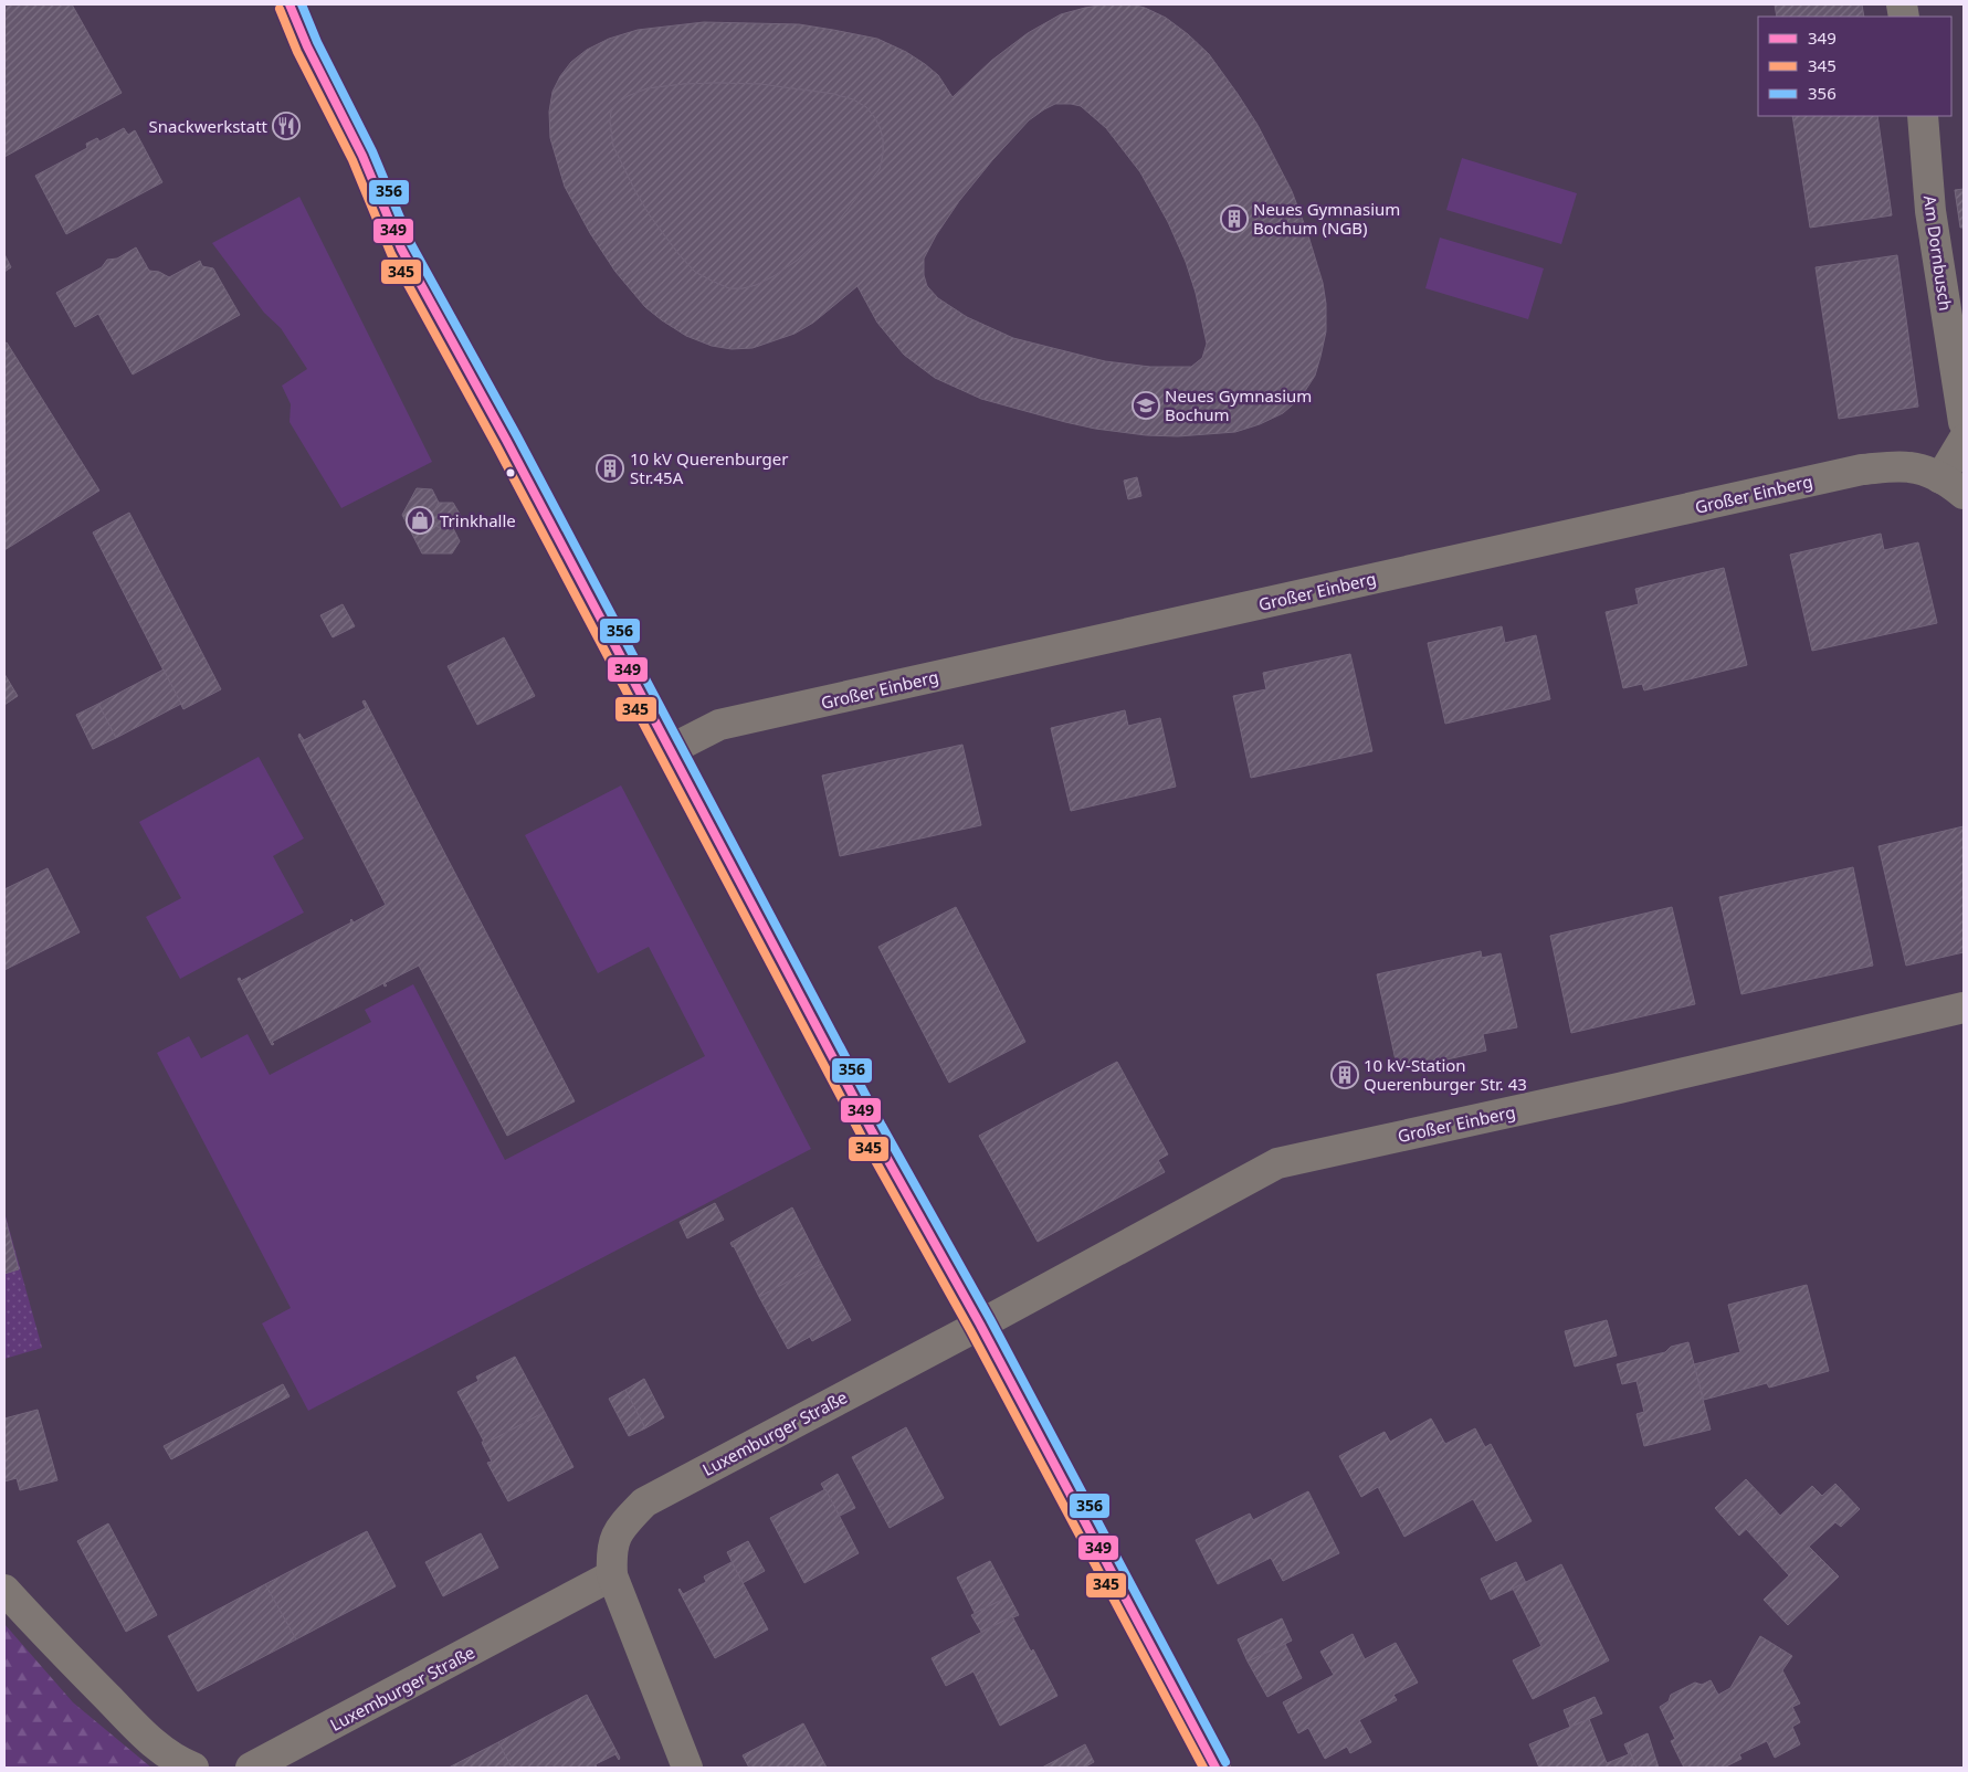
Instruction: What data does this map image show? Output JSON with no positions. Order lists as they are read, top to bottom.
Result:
{
  "streets": {
    "street": ["Am Dornbusch", "Großer Einberg", "Luxemburger Straße"]
  },
  "crossings": [
    ["Großer Einberg", "Luxemburger Straße"]
  ],
  "places": {
    "restaurant": ["Snackwerkstatt"],
    "building": ["Neues Gymnasium Bochum (NGB)", "10 kV Querenburger Str.45A", "10 kV-Station Querenburger Str. 43"],
    "school or university": ["Neues Gymnasium Bochum"],
    "shop": ["Trinkhalle"]
  },
  "lines": ["transit line 349", "transit line 356", "transit line 345"],
  "legend": ["349", "345", "356"]
}
